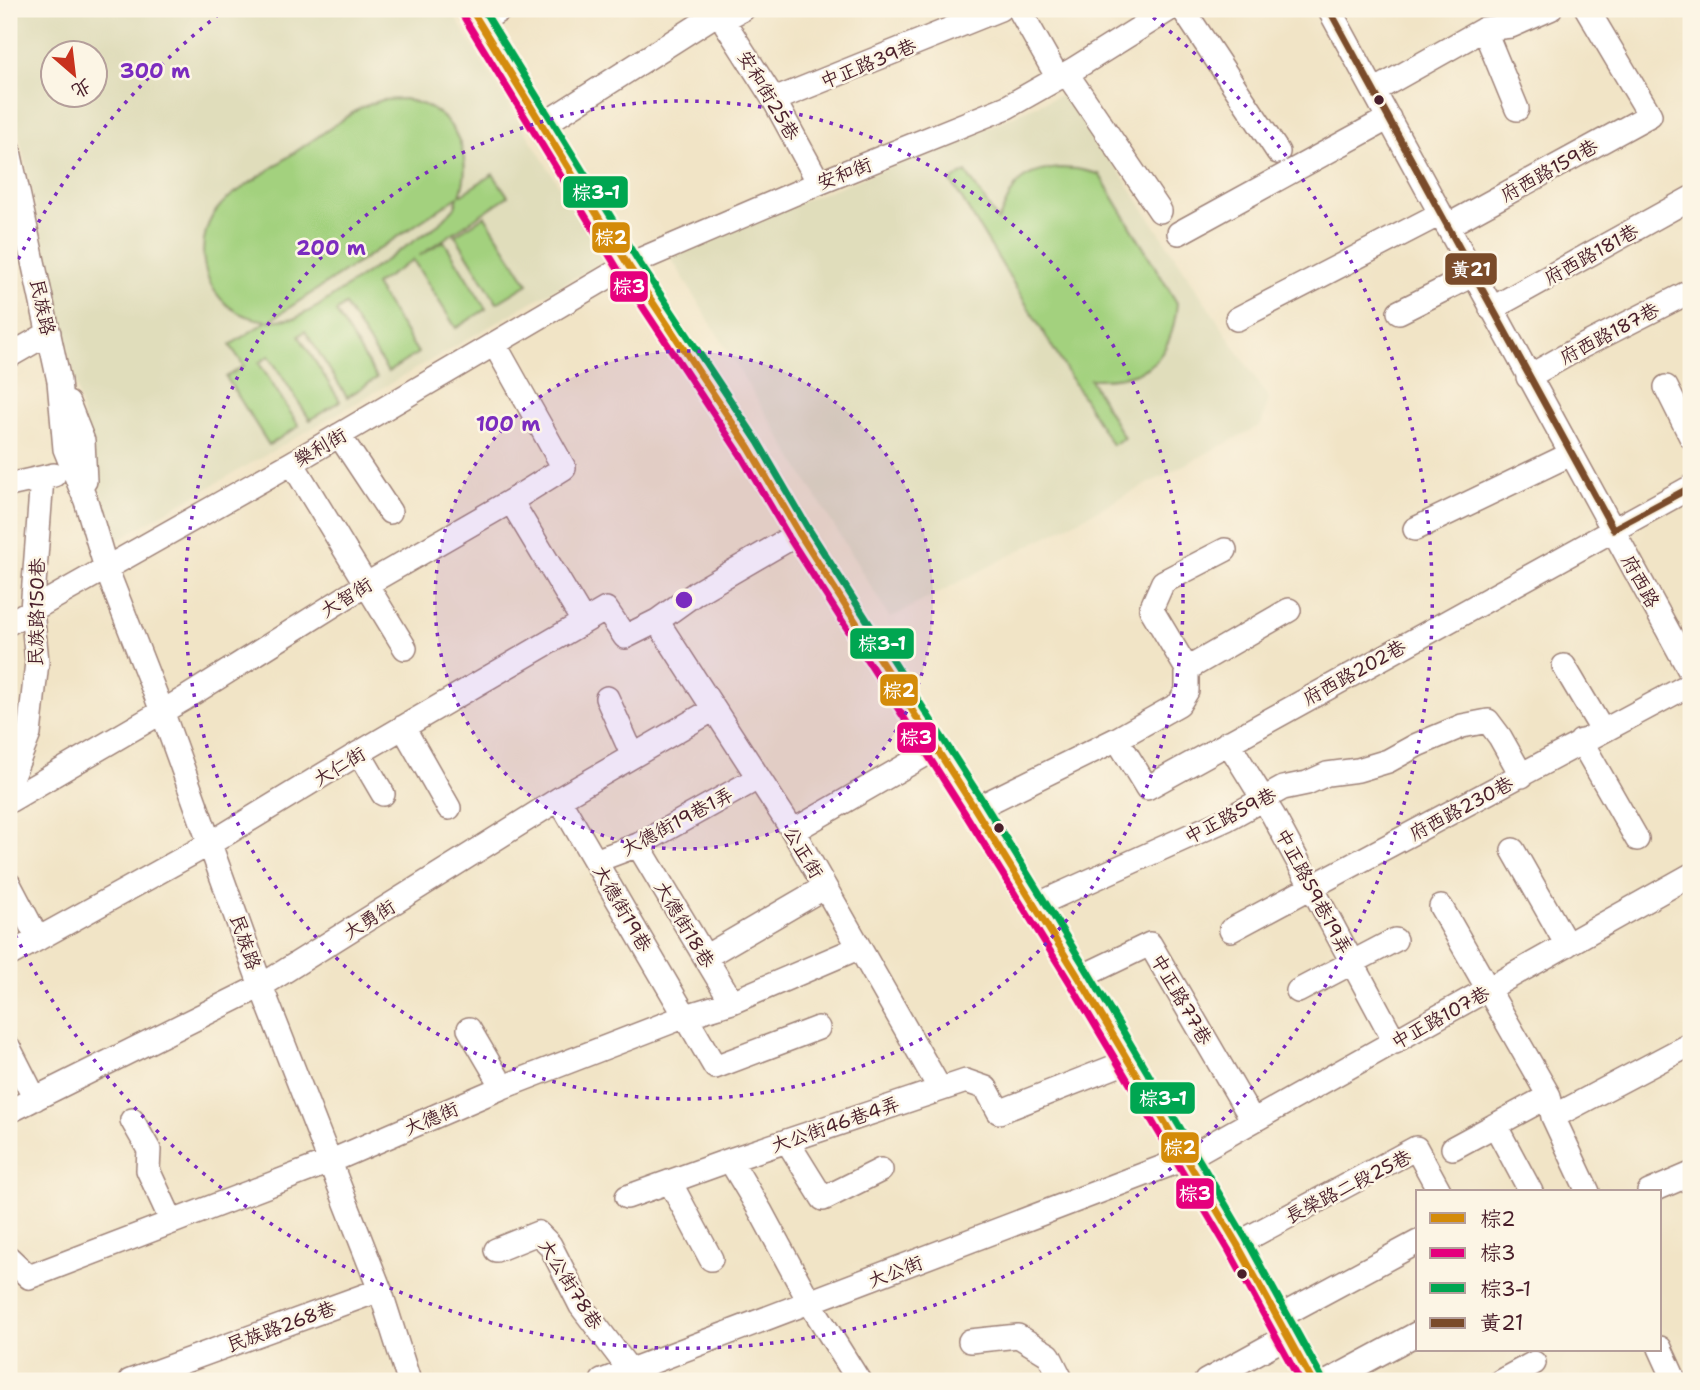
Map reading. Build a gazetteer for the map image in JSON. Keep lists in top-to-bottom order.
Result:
{
  "streets": {
    "street": [
      "中正路39巷",
      "安和街25巷",
      "府西路159巷",
      "安和街",
      "府西路181巷",
      "民族路",
      "府西路187巷",
      "樂利街",
      "府西路",
      "大智街",
      "民族路150巷",
      "府西路202巷",
      "大仁街",
      "府西路230巷",
      "中正路59巷",
      "大德街19巷1弄",
      "公正街",
      "中正路59巷19弄",
      "大德街19巷",
      "大勇街",
      "大德街18巷",
      "中正路77巷",
      "中正路107巷",
      "大德街",
      "大公街46巷4弄",
      "長榮路二段25巷",
      "大公街",
      "大公街78巷",
      "民族路268巷"
    ]
  },
  "crossings": [
    ["中正路39巷", "安和街25巷"],
    ["安和街25巷", "安和街"],
    ["府西路159巷", "府西路"],
    ["安和街", "樂利街"],
    ["府西路181巷", "府西路"],
    ["民族路", "樂利街"],
    ["民族路", "大智街"],
    ["民族路", "大仁街"],
    ["民族路", "大勇街"],
    ["民族路", "大德街"],
    ["民族路", "民族路268巷"],
    ["府西路187巷", "府西路"],
    ["樂利街", "大智街"],
    ["樂利街", "民族路150巷"],
    ["府西路", "府西路202巷"],
    ["府西路202巷", "中正路59巷19弄"],
    ["大仁街", "公正街"],
    ["府西路230巷", "中正路59巷"],
    ["府西路230巷", "中正路59巷19弄"],
    ["中正路59巷", "中正路59巷19弄"],
    ["大德街19巷1弄", "公正街"],
    ["大德街19巷1弄", "大德街19巷"],
    ["大德街19巷1弄", "大德街18巷"],
    ["公正街", "大勇街"],
    ["公正街", "大德街"],
    ["公正街", "大公街46巷4弄"],
    ["中正路59巷19弄", "中正路107巷"],
    ["大德街19巷", "大勇街"],
    ["大德街19巷", "大德街"],
    ["大德街18巷", "大德街"],
    ["中正路77巷", "中正路107巷"],
    ["中正路107巷", "大公街"],
    ["大公街", "大公街78巷"]
  ],
  "lines": [
    "transit line 棕2",
    "transit line 棕3-1",
    "transit line 黃21",
    "transit line 棕3"
  ],
  "legend": [
    "棕2",
    "棕3",
    "棕3-1",
    "黃21"
  ],
  "north": "bottom right",
  "rings": ["300 m", "200 m", "100 m"]
}
